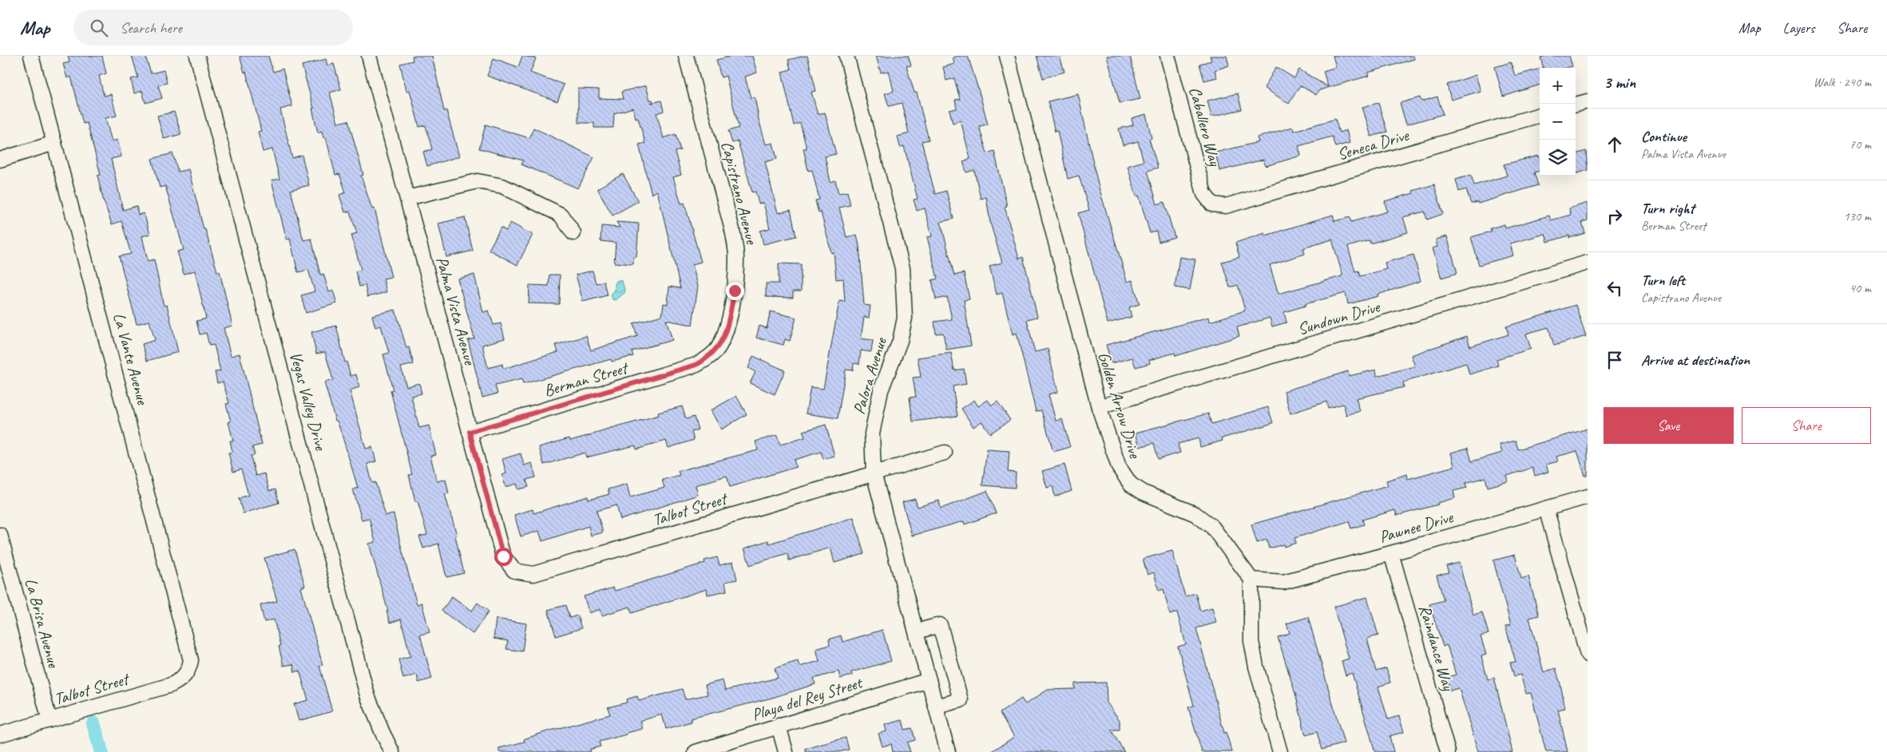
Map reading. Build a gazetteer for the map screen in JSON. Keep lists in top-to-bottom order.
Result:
{
  "streets": {
    "street": [
      "Caballero Way",
      "Seneca Drive",
      "Capistrano Avenue",
      "Palma Vista Avenue",
      "Sundown Drive",
      "La Vante Avenue",
      "Palora Avenue",
      "Berman Street",
      "Vegas Valley Drive",
      "Golden Arrow Drive",
      "Talbot Street",
      "Pawnee Drive",
      "La Brisa Avenue",
      "Raindance Way",
      "Playa del Rey Street"
    ]
  },
  "crossings": [
    ["Caballero Way", "Seneca Drive"],
    ["Capistrano Avenue", "Berman Street"],
    ["Palma Vista Avenue", "Berman Street"],
    ["Palma Vista Avenue", "Talbot Street"],
    ["Sundown Drive", "Golden Arrow Drive"],
    ["La Vante Avenue", "Talbot Street"],
    ["Palora Avenue", "Talbot Street"],
    ["Palora Avenue", "Playa del Rey Street"],
    ["Golden Arrow Drive", "Pawnee Drive"],
    ["Talbot Street", "La Brisa Avenue"],
    ["Pawnee Drive", "Raindance Way"]
  ],
  "page": {
    "header": "Map",
    "search": "Search here",
    "nav": ["Map", "Layers", "Share"],
    "heading": ["3 min", "Walk · 240 m"],
    "map_buttons": ["+", "−"],
    "list": [
      ["Continue", "Palma Vista Avenue", "70 m"],
      ["Turn right", "Berman Street", "130 m"],
      ["Turn left", "Capistrano Avenue", "40 m"],
      "Arrive at destination"
    ],
    "buttons": ["Save", "Share"]
  }
}
